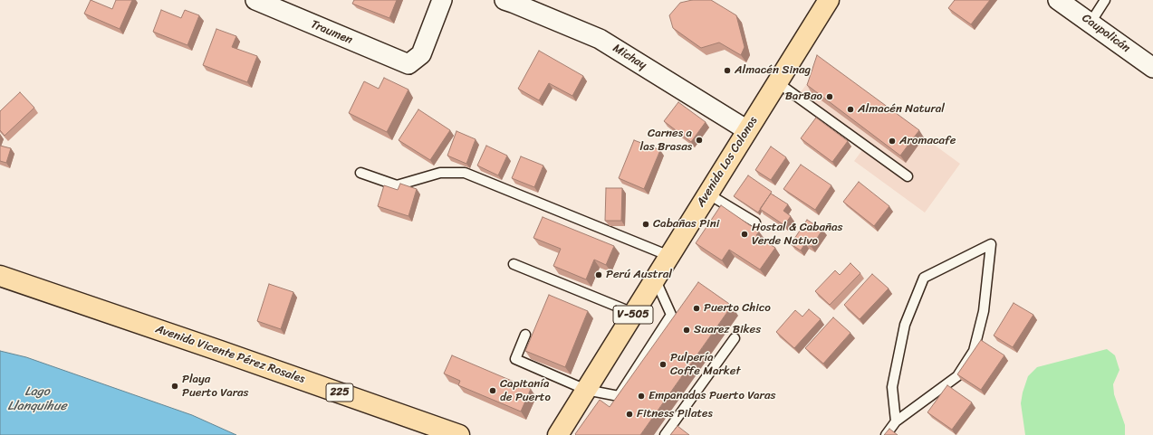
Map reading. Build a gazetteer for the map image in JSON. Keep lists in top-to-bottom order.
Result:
{
  "streets": {
    "main road": [
      "Avenida Los Colonos",
      "V-505",
      "Avenida Vicente Pérez Rosales",
      "225"
    ],
    "street": ["Traumen", "Caupolicán", "Michay"]
  },
  "crossings": [
    ["Michay", "Avenida Los Colonos"]
  ],
  "water": ["Lago Llanquihue"],
  "places": [
    "Almacén Sinag",
    "BarBao",
    "Almacén Natural",
    "Carnes a las Brasas",
    "Aromacafe",
    "Cabañas Pini",
    "Hostal & Cabañas Verde Nativo",
    "Perú Austral",
    "Puerto Chico",
    "Suarez Bikes",
    "Pulpería Coffe Market",
    "Playa Puerto Varas",
    "Capitanía de Puerto",
    "Empanadas Puerto Varas",
    "Fitness Pilates"
  ]
}
